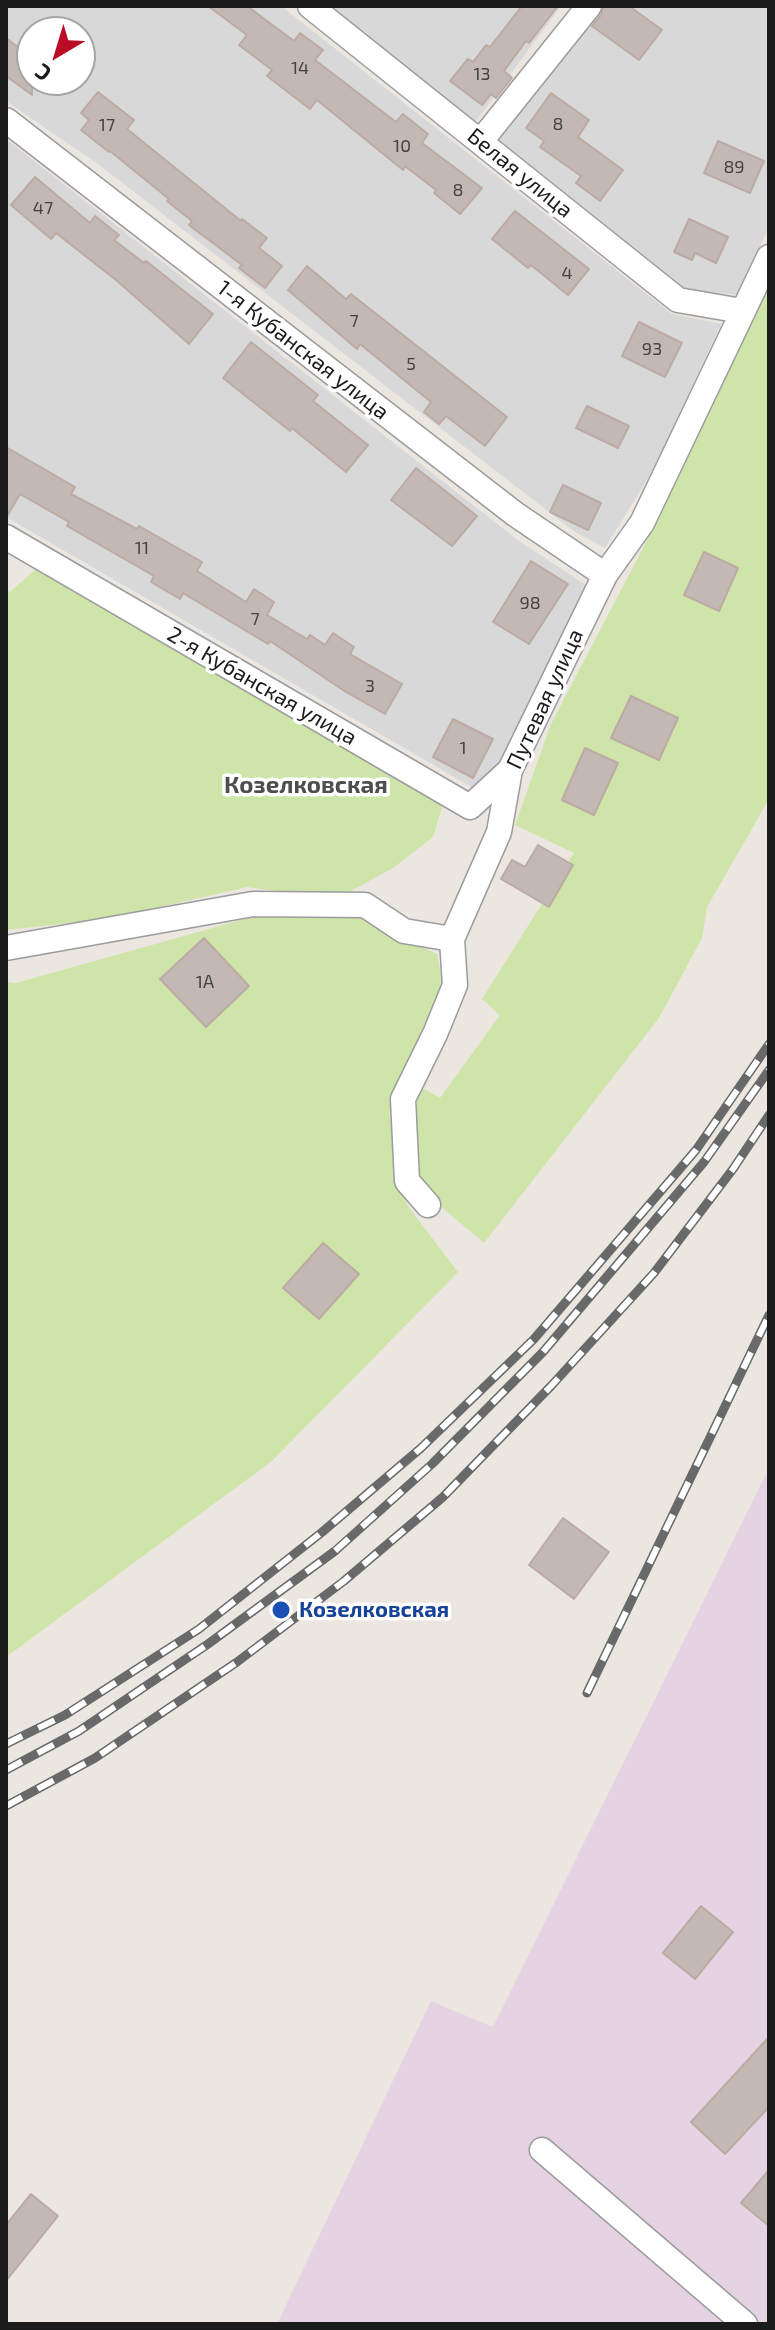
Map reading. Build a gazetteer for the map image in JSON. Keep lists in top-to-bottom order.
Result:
{
  "streets": {
    "street": [
      "Белая улица",
      "1-я Кубанская улица",
      "2-я Кубанская улица",
      "Путевая улица"
    ]
  },
  "crossings": [
    ["Белая улица", "Путевая улица"],
    ["1-я Кубанская улица", "Путевая улица"],
    ["2-я Кубанская улица", "Путевая улица"]
  ],
  "districts": ["Козелковская"],
  "places": ["Козелковская"],
  "house_numbers": [
    "14",
    "13",
    "8",
    "17",
    "10",
    "89",
    "8",
    "47",
    "4",
    "7",
    "93",
    "5",
    "11",
    "98",
    "7",
    "3",
    "1",
    "1А"
  ],
  "north": "bottom left"
}
